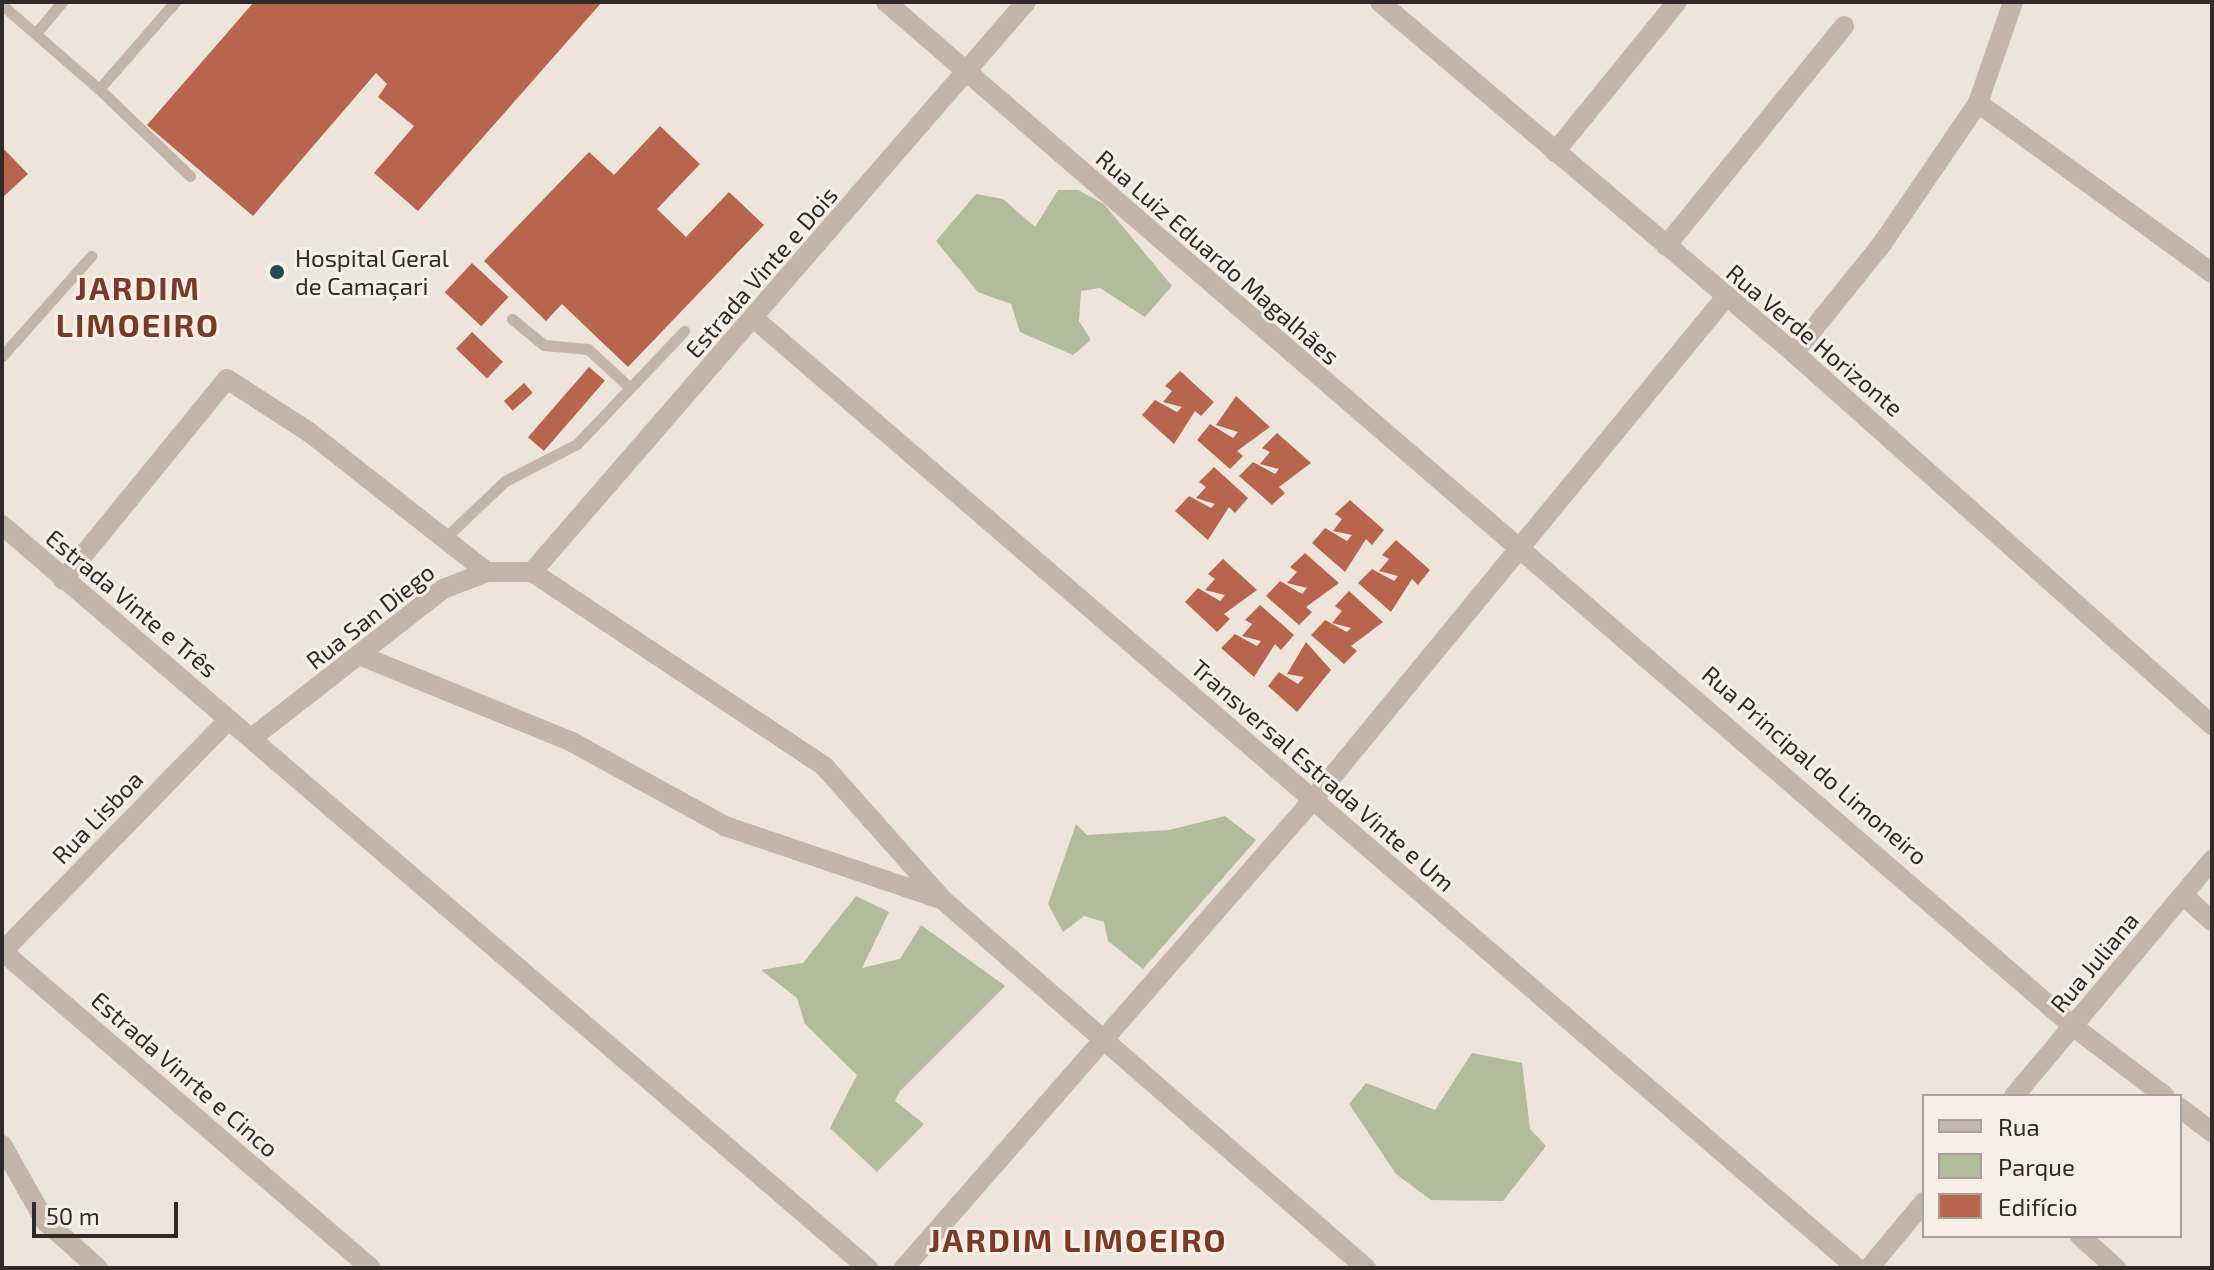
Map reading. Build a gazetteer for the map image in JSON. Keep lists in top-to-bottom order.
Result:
{
  "streets": {
    "street": [
      "Rua Luiz Eduardo Magalhães",
      "Estrada Vinte e Dois",
      "Rua Verde Horizonte",
      "Estrada Vinte e Três",
      "Rua San Diego",
      "Rua Principal do Limoneiro",
      "Transversal Estrada Vinte e Um",
      "Rua Lisboa",
      "Rua Juliana",
      "Estrada Vinrte e Cinco"
    ]
  },
  "crossings": [
    ["Rua Luiz Eduardo Magalhães", "Estrada Vinte e Dois"],
    ["Rua Luiz Eduardo Magalhães", "Rua Principal do Limoneiro"],
    ["Estrada Vinte e Dois", "Rua San Diego"],
    ["Estrada Vinte e Dois", "Transversal Estrada Vinte e Um"],
    ["Estrada Vinte e Três", "Rua San Diego"],
    ["Estrada Vinte e Três", "Rua Lisboa"],
    ["Rua Principal do Limoneiro", "Rua Juliana"],
    ["Rua Lisboa", "Estrada Vinrte e Cinco"]
  ],
  "districts": ["JARDIM LIMOEIRO", "JARDIM LIMOEIRO"],
  "places": ["Hospital Geral de Camaçari"],
  "legend": ["Rua", "Parque", "Edifício"],
  "scale_bar": "50 m"
}
